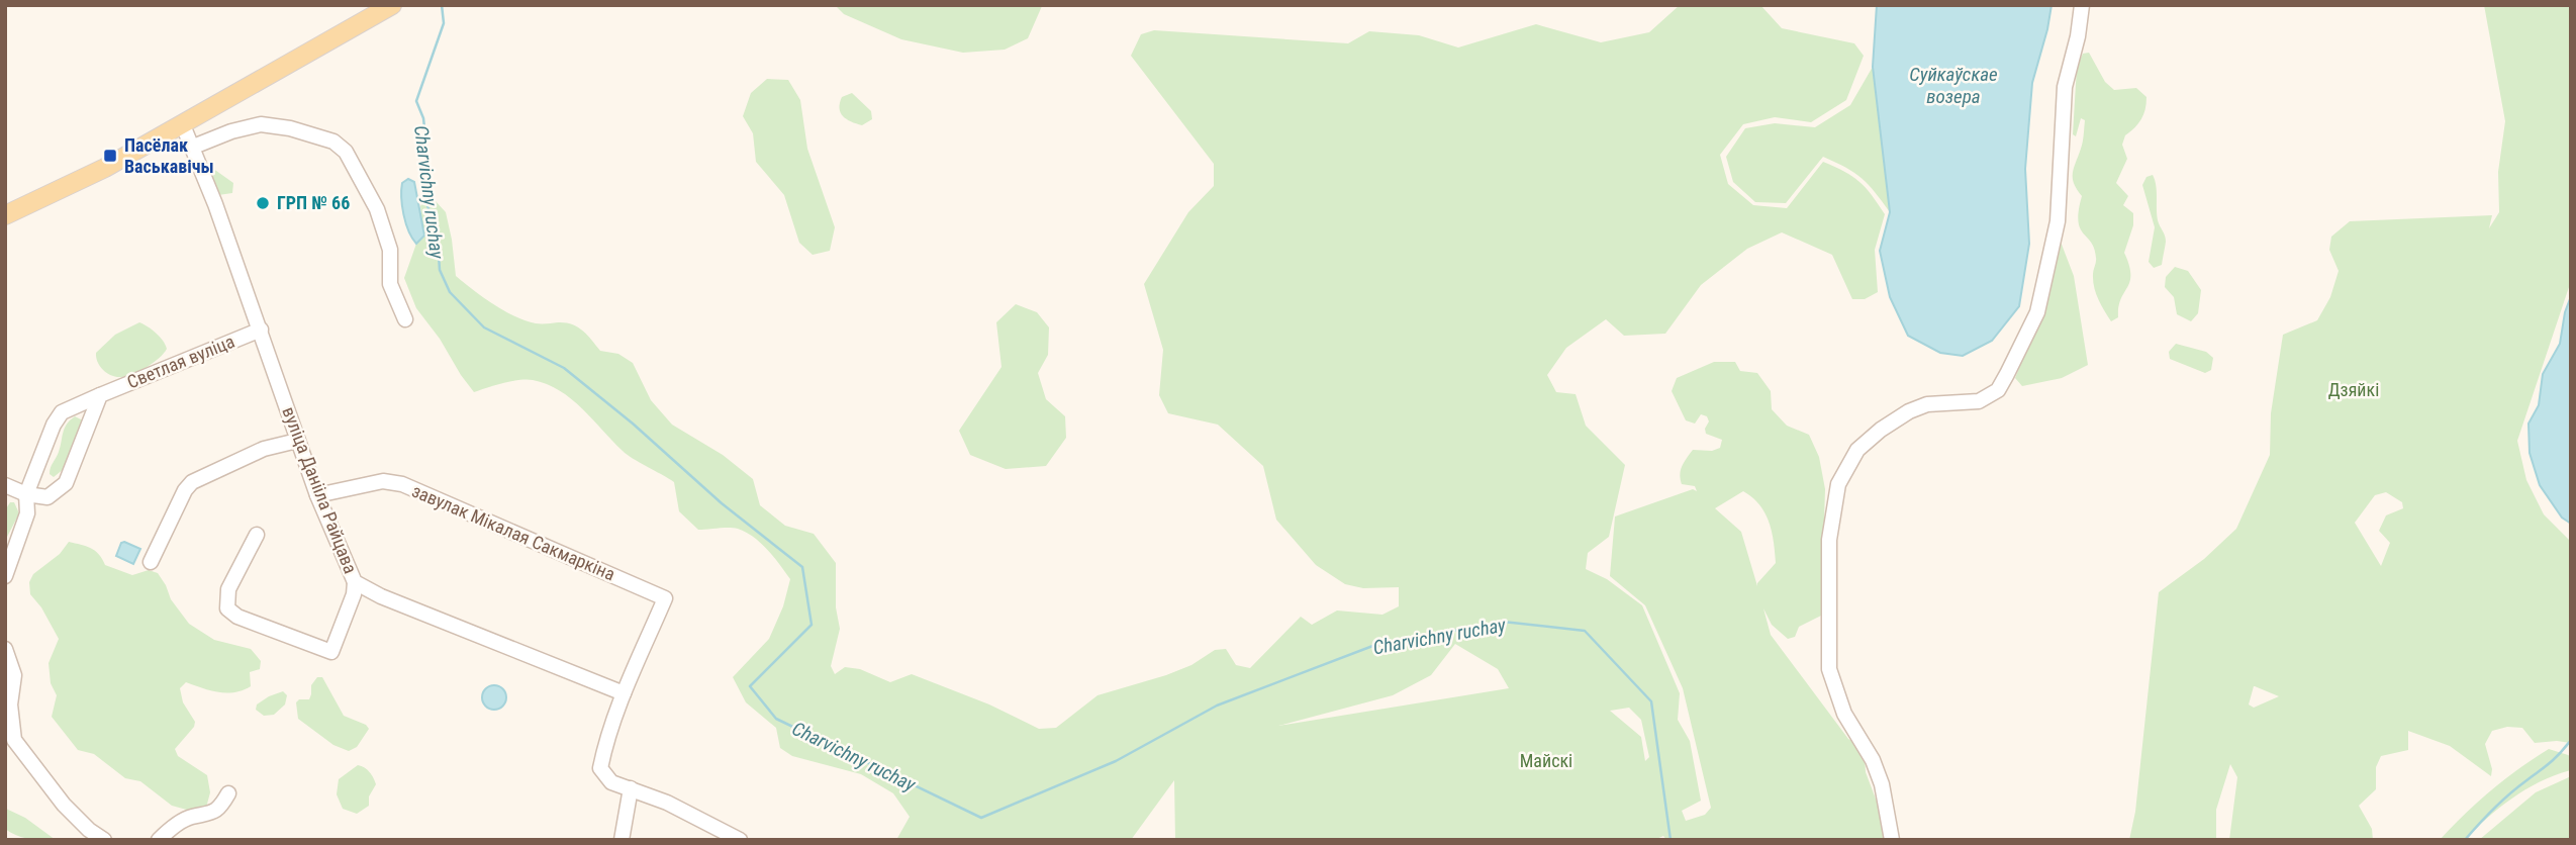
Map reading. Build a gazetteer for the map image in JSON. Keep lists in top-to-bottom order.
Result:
{
  "streets": {
    "street": ["Светлая вуліца", "вуліца Данііла Райцава", "завулак Мікалая Сакмаркіна"]
  },
  "crossings": [
    ["Светлая вуліца", "вуліца Данііла Райцава"],
    ["вуліца Данііла Райцава", "завулак Мікалая Сакмаркіна"]
  ],
  "water": ["Суйкаўскае возера", "Charvichny ruchay"],
  "parks": ["Дзяйкі", "Майскі"],
  "places": {
    "transit": ["Пасёлак Васькавічы"],
    "other": ["ГРП № 66"]
  }
}
